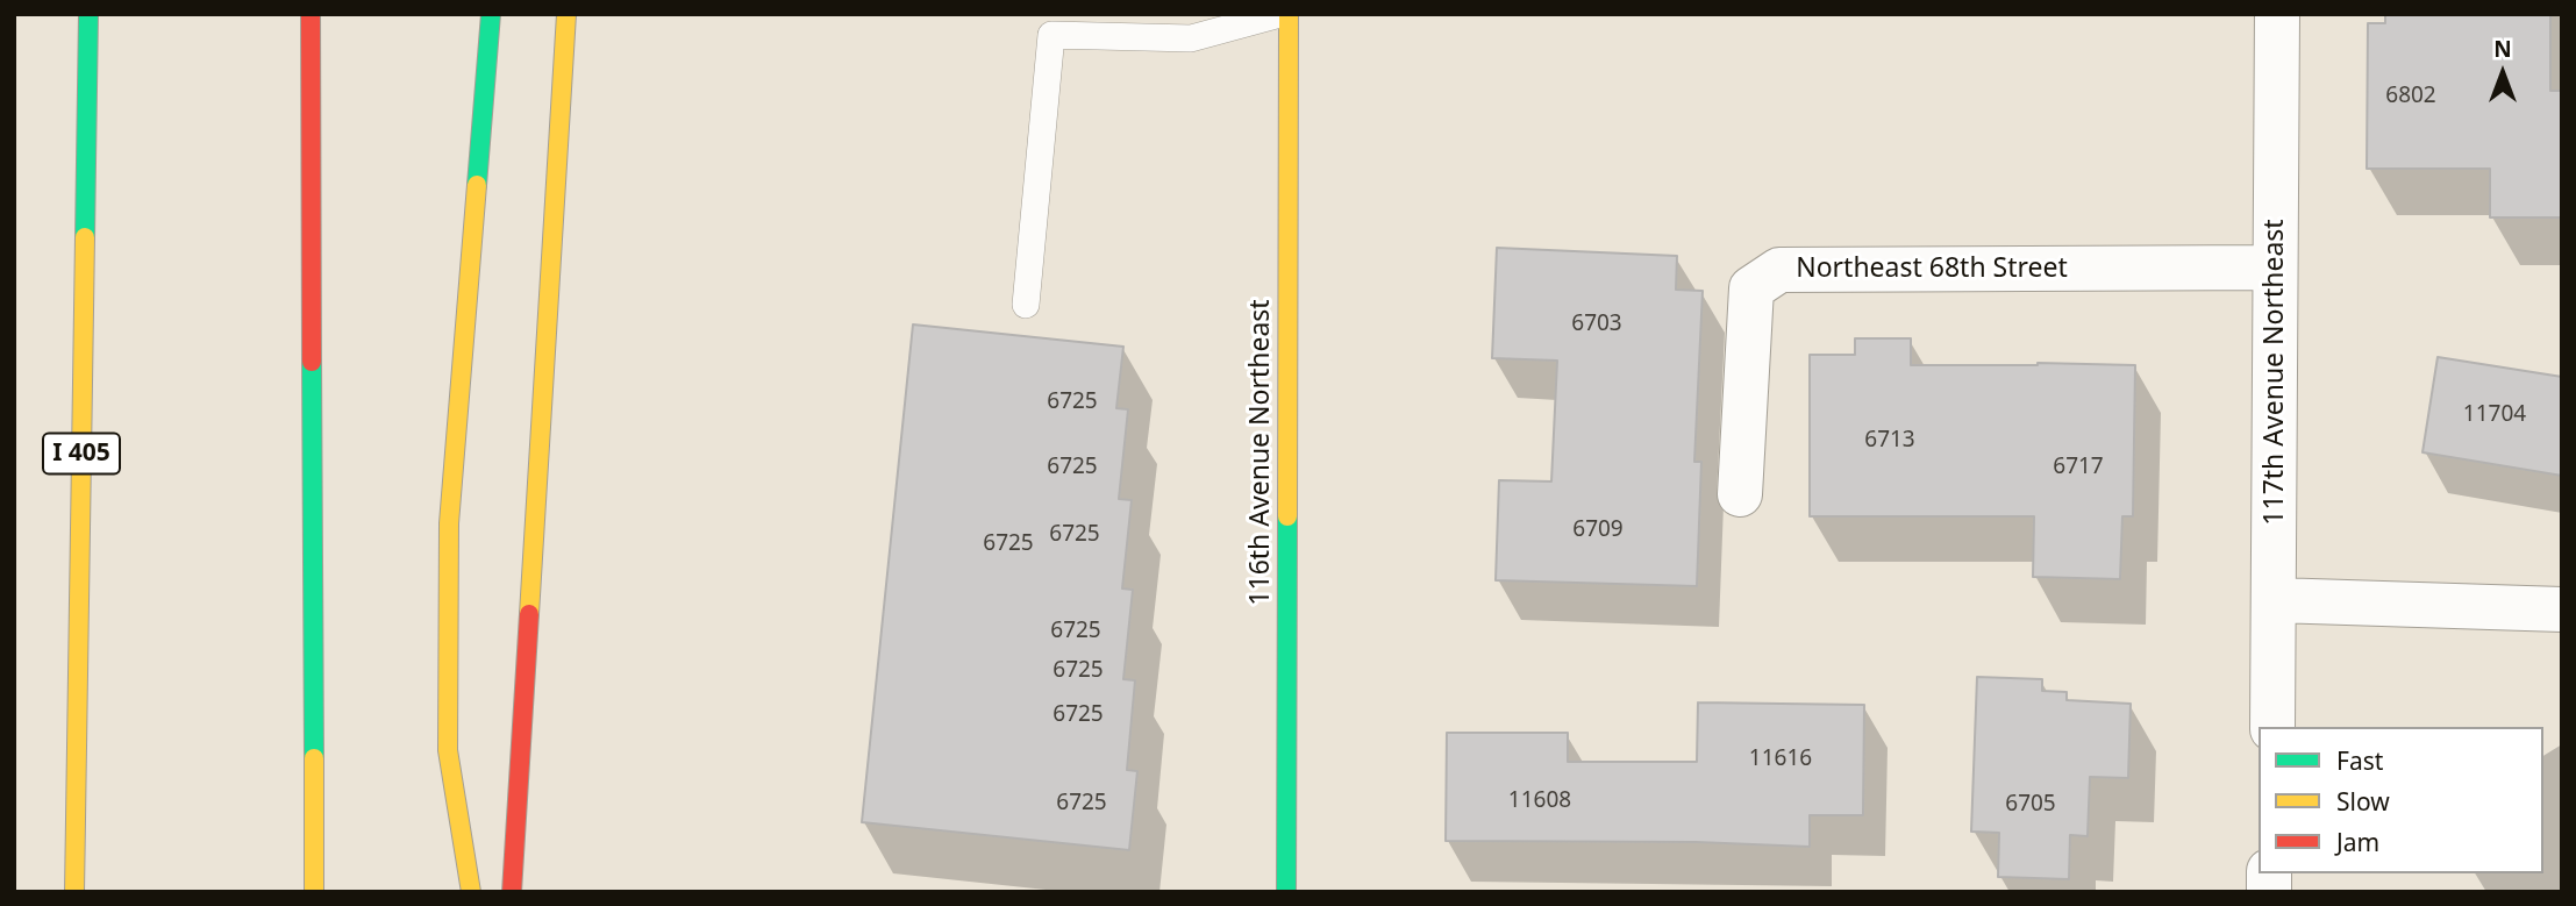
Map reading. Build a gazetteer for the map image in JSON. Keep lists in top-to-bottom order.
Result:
{
  "streets": {
    "main road": ["116th Avenue Northeast", "I 405"],
    "street": ["Northeast 68th Street", "117th Avenue Northeast"]
  },
  "crossings": [
    ["Northeast 68th Street", "117th Avenue Northeast"]
  ],
  "house_numbers": [
    "6802",
    "6703",
    "6725",
    "11704",
    "6713",
    "6725",
    "6717",
    "6709",
    "6725",
    "6725",
    "6725",
    "6725",
    "6725",
    "11616",
    "11608",
    "6725",
    "6705"
  ],
  "legend": ["Fast", "Slow", "Jam"],
  "north": "top"
}
